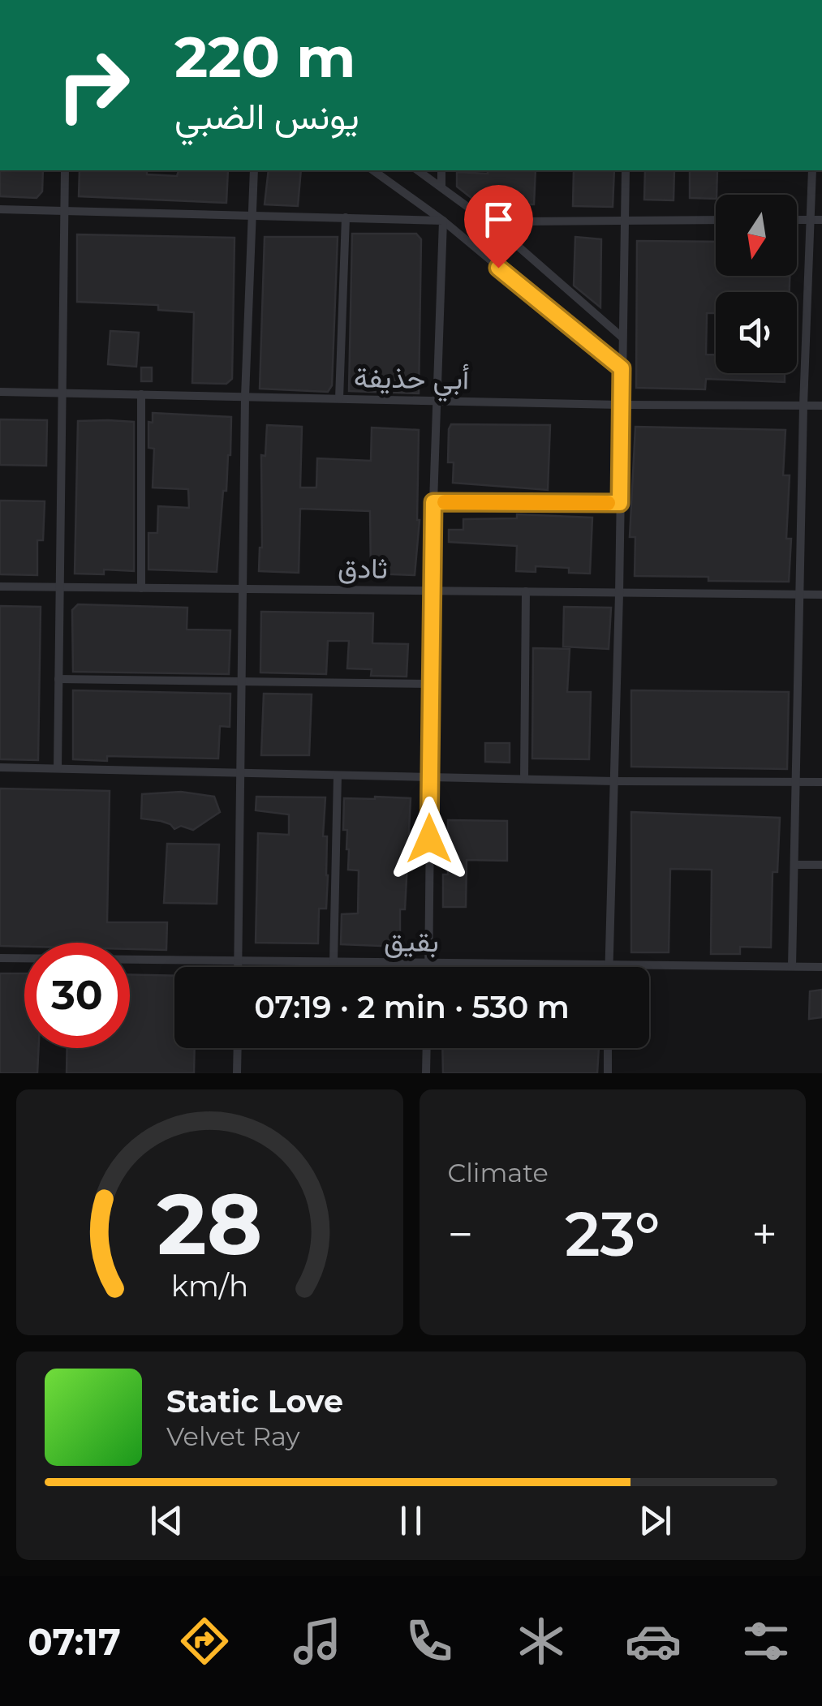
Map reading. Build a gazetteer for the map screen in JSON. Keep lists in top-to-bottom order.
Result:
{
  "streets": {
    "street": ["أبي حذيفة", "ثادق", "بقيق"]
  },
  "north": "bottom",
  "page": {
    "turn": ["220 m", "يونس الضبي"],
    "limit": "30",
    "trip": "07:19 · 2 min · 530 m",
    "tile": "Climate",
    "heat": ["−", "23°", "+"],
    "song": ["Static Love", "Velvet Ray"],
    "tabs": "07:17",
    "gauge": ["28", "km/h"]
  }
}
